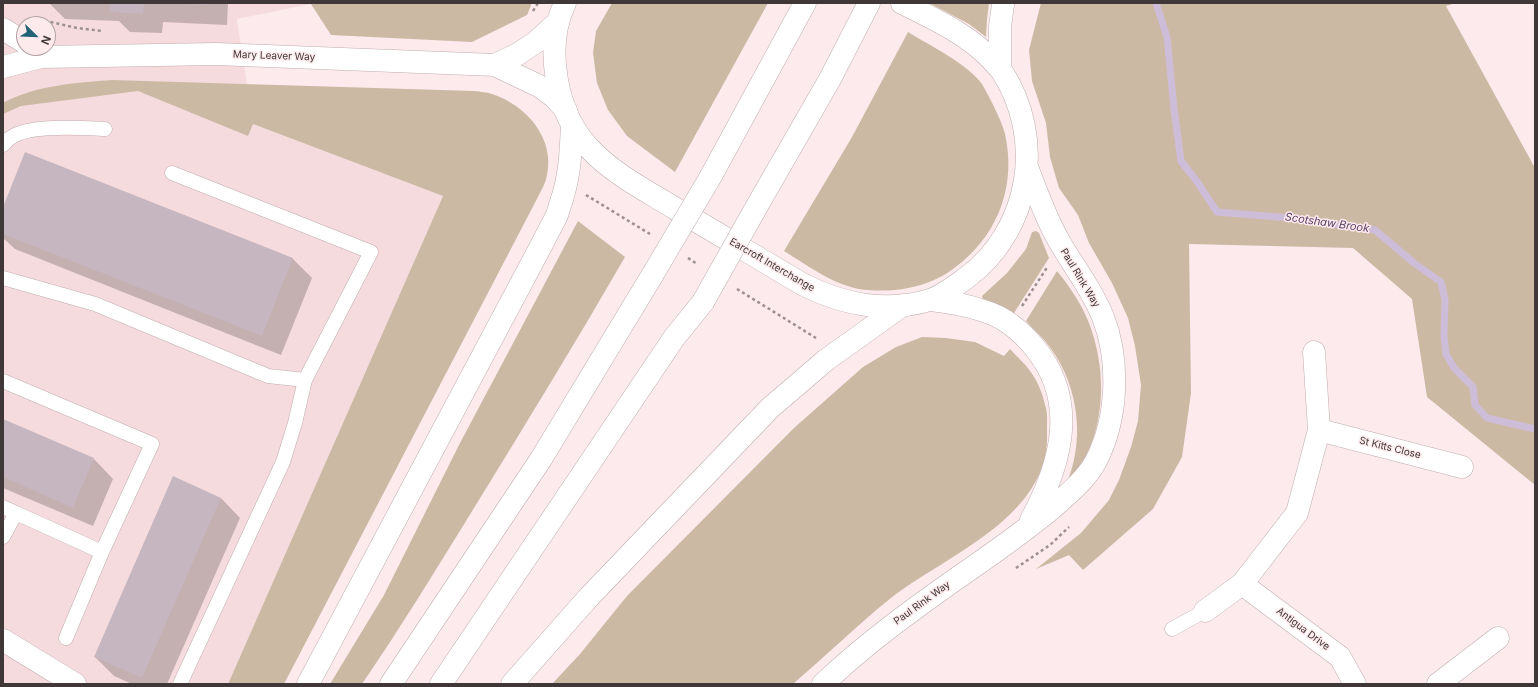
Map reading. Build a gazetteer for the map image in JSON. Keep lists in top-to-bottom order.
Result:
{
  "streets": {
    "main road": [
      "Mary Leaver Way",
      "Earcroft Interchange",
      "Paul Rink Way",
      "St Kitts Close",
      "Antigua Drive"
    ]
  },
  "crossings": [
    ["Mary Leaver Way", "Earcroft Interchange"],
    ["Earcroft Interchange", "Paul Rink Way"]
  ],
  "water": ["Scotshaw Brook"],
  "north": "bottom right"
}
